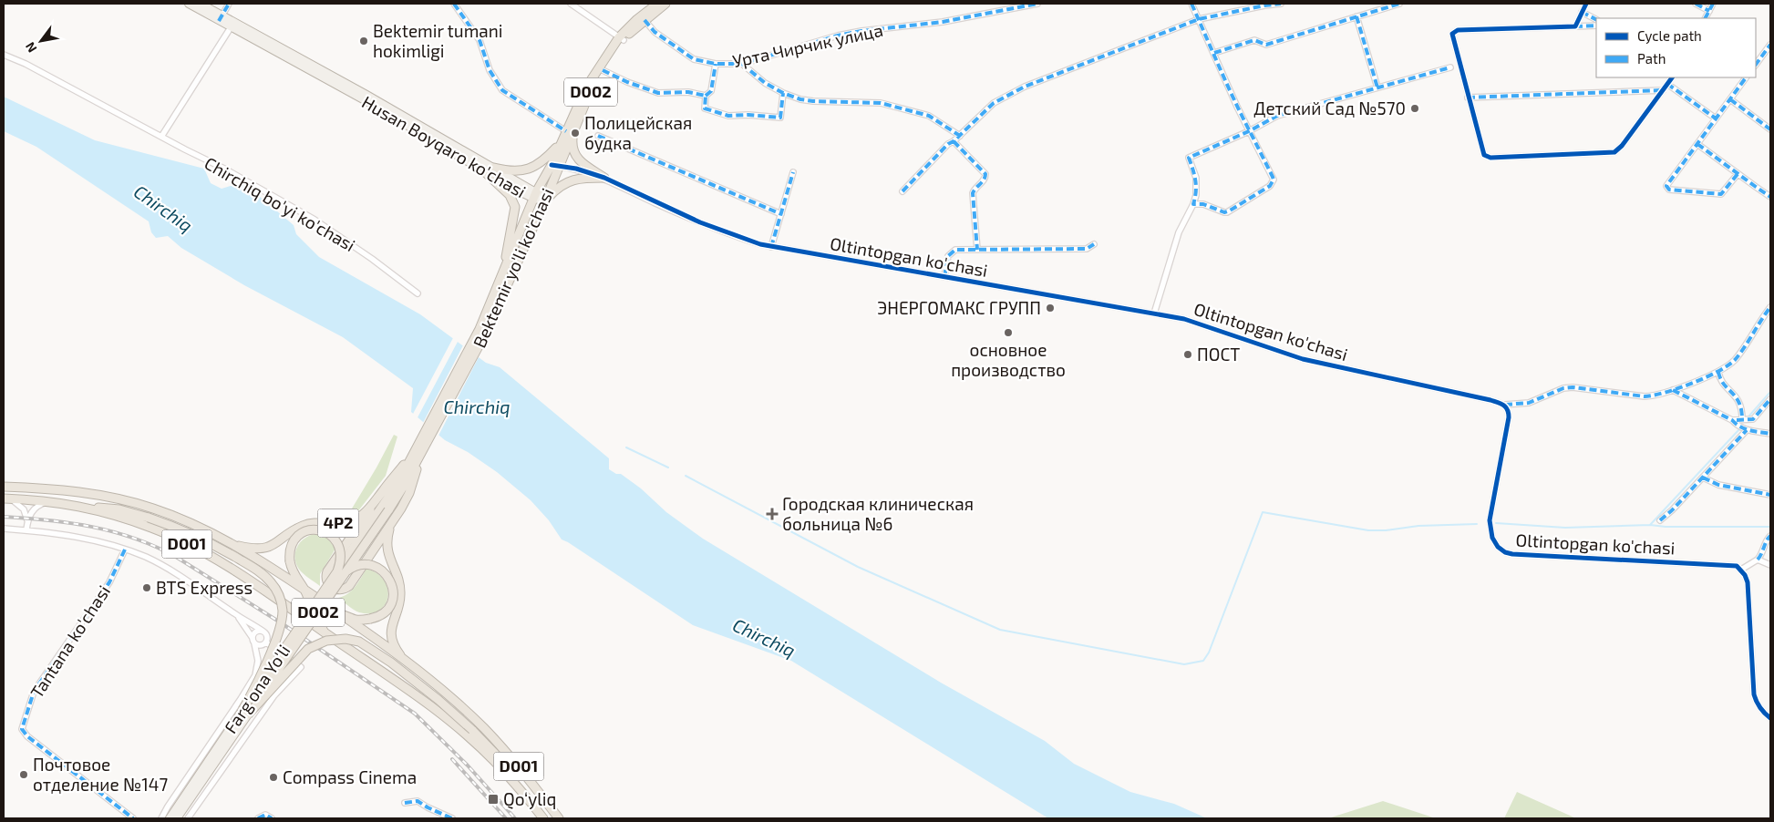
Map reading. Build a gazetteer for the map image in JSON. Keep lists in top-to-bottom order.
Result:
{
  "streets": {
    "highway": [
      "D002",
      "Bektemir yo'li ko'chasi",
      "4P2",
      "D001",
      "Farg'ona Yo'li"
    ],
    "main road": ["Husan Boyqaro ko'chasi"],
    "street": [
      "Урта Чирчик улица",
      "Chirchiq bo'yi ko'chasi",
      "Oltintopgan ko'chasi",
      "Tantana ko'chasi"
    ]
  },
  "crossings": [
    ["Урта Чирчик улица", "Bektemir yo'li ko'chasi"],
    ["Husan Boyqaro ko'chasi", "Bektemir yo'li ko'chasi"],
    ["Oltintopgan ko'chasi", "Bektemir yo'li ko'chasi"],
    ["Bektemir yo'li ko'chasi", "4P2"],
    ["Bektemir yo'li ko'chasi", "Farg'ona Yo'li"],
    ["4P2", "D001"],
    ["4P2", "Farg'ona Yo'li"]
  ],
  "water": ["Chirchiq"],
  "places": {
    "other": [
      "Bektemir tumani hokimligi",
      "Детский Сад №570",
      "Полицейская будка",
      "ЭНЕРГОМАКС ГРУПП",
      "основное производство",
      "ПОСТ",
      "BTS Express",
      "Почтовое отделение №147",
      "Compass Cinema"
    ],
    "health": ["Городская клиническая больница №6"],
    "transit": ["Qo‘yliq"]
  },
  "legend": ["Cycle path", "Path"],
  "north": "bottom left"
}
